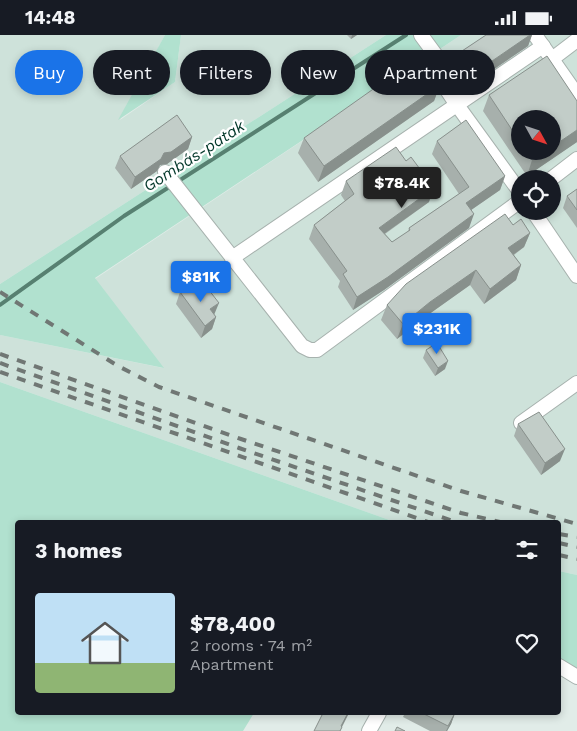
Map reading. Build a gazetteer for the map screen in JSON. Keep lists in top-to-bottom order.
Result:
{
  "water": ["Gombás-patak"],
  "north": "bottom right",
  "page": {
    "status": "14:48",
    "chip": [
      "Buy",
      "Rent",
      "Filters",
      "New",
      "Apartment"
    ],
    "price": ["$78.4K", "$81K", "$231K"],
    "heading": "3 homes",
    "list": [
      {
        "name": "$78,400",
        "note": "2 rooms · 74 m² · Apartment"
      }
    ]
  }
}
